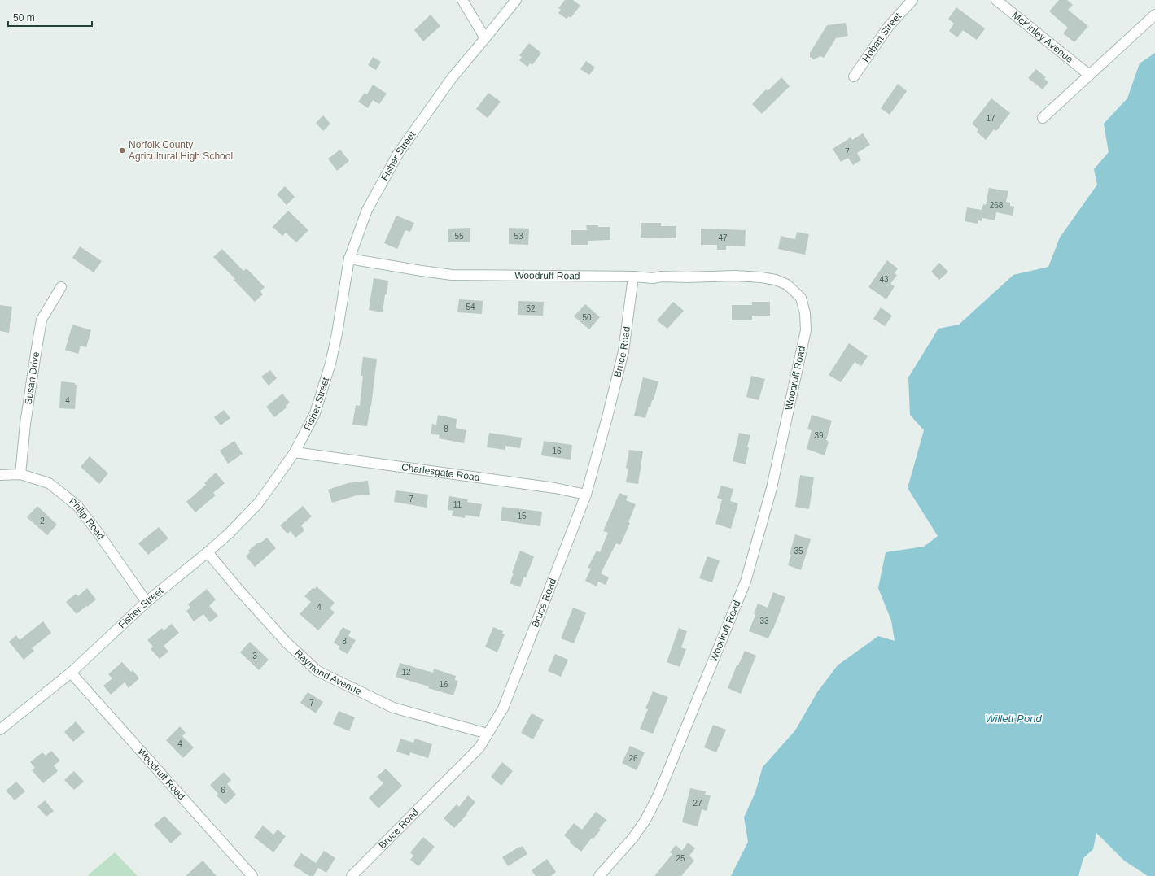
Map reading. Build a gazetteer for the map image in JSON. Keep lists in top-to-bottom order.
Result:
{
  "streets": {
    "street": [
      "Hobart Street",
      "McKinley Avenue",
      "Fisher Street",
      "Woodruff Road",
      "Bruce Road",
      "Susan Drive",
      "Charlesgate Road",
      "Philip Road",
      "Raymond Avenue"
    ]
  },
  "crossings": [
    ["Fisher Street", "Woodruff Road"],
    ["Fisher Street", "Charlesgate Road"],
    ["Fisher Street", "Philip Road"],
    ["Fisher Street", "Raymond Avenue"],
    ["Woodruff Road", "Bruce Road"],
    ["Bruce Road", "Charlesgate Road"],
    ["Bruce Road", "Raymond Avenue"],
    ["Susan Drive", "Philip Road"]
  ],
  "water": ["Willett Pond"],
  "places": ["Norfolk County Agricultural High School"],
  "house_numbers": [
    "17",
    "7",
    "268",
    "55",
    "53",
    "47",
    "43",
    "54",
    "52",
    "50",
    "4",
    "8",
    "39",
    "16",
    "7",
    "11",
    "15",
    "2",
    "35",
    "4",
    "33",
    "8",
    "3",
    "12",
    "16",
    "7",
    "4",
    "26",
    "6",
    "27",
    "25"
  ],
  "scale_bar": "50 m"
}
